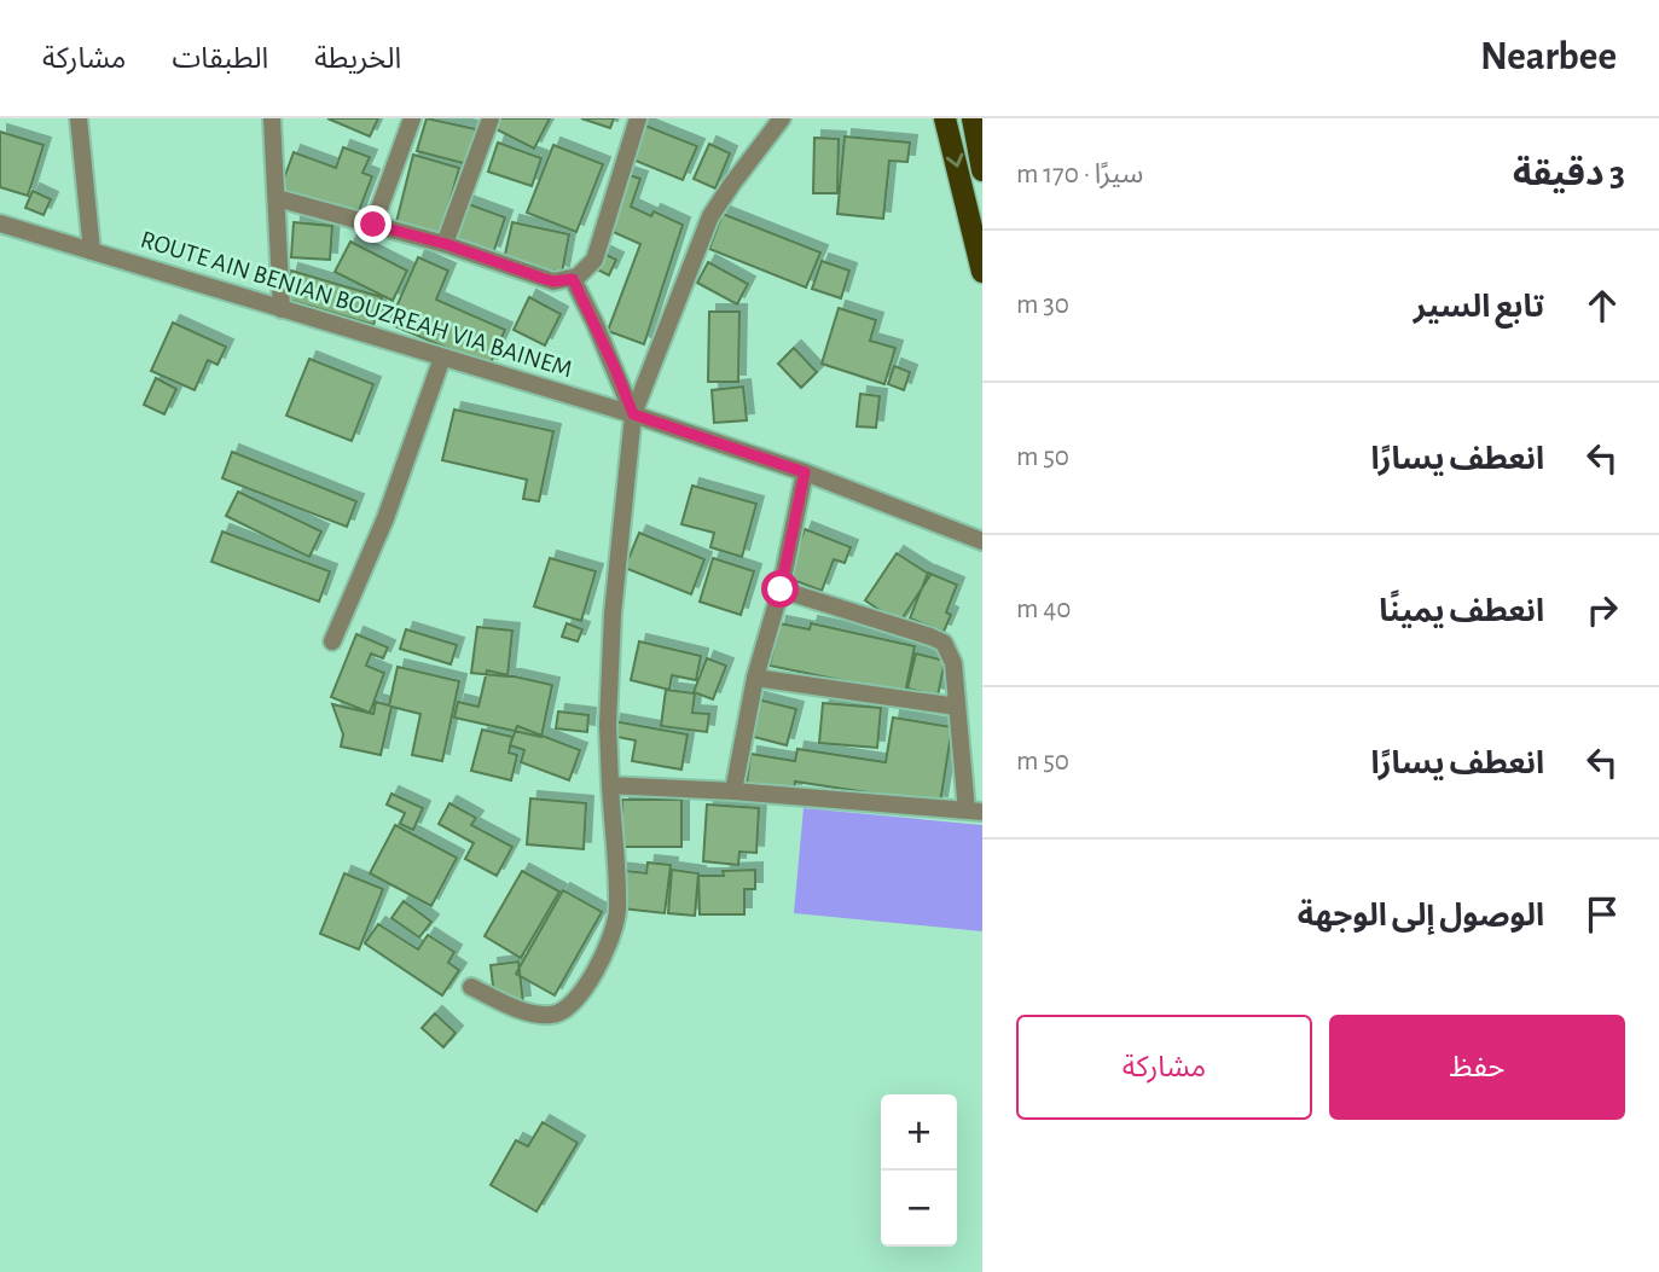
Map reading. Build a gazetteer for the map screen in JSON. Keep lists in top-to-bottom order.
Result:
{
  "streets": {
    "street": ["ROUTE AIN BENIAN BOUZREAH VIA BAINEM"]
  },
  "page": {
    "header": "Nearbee",
    "nav": ["الخريطة", "الطبقات", "مشاركة"],
    "heading": ["3 دقيقة", "سيرًا · 170 m"],
    "list": [
      ["تابع السير", "30 m"],
      ["انعطف يسارًا", "50 m"],
      ["انعطف يمينًا", "40 m"],
      ["انعطف يسارًا", "50 m"],
      "الوصول إلى الوجهة"
    ],
    "buttons": ["حفظ", "مشاركة"],
    "map_buttons": ["+", "−"]
  }
}
